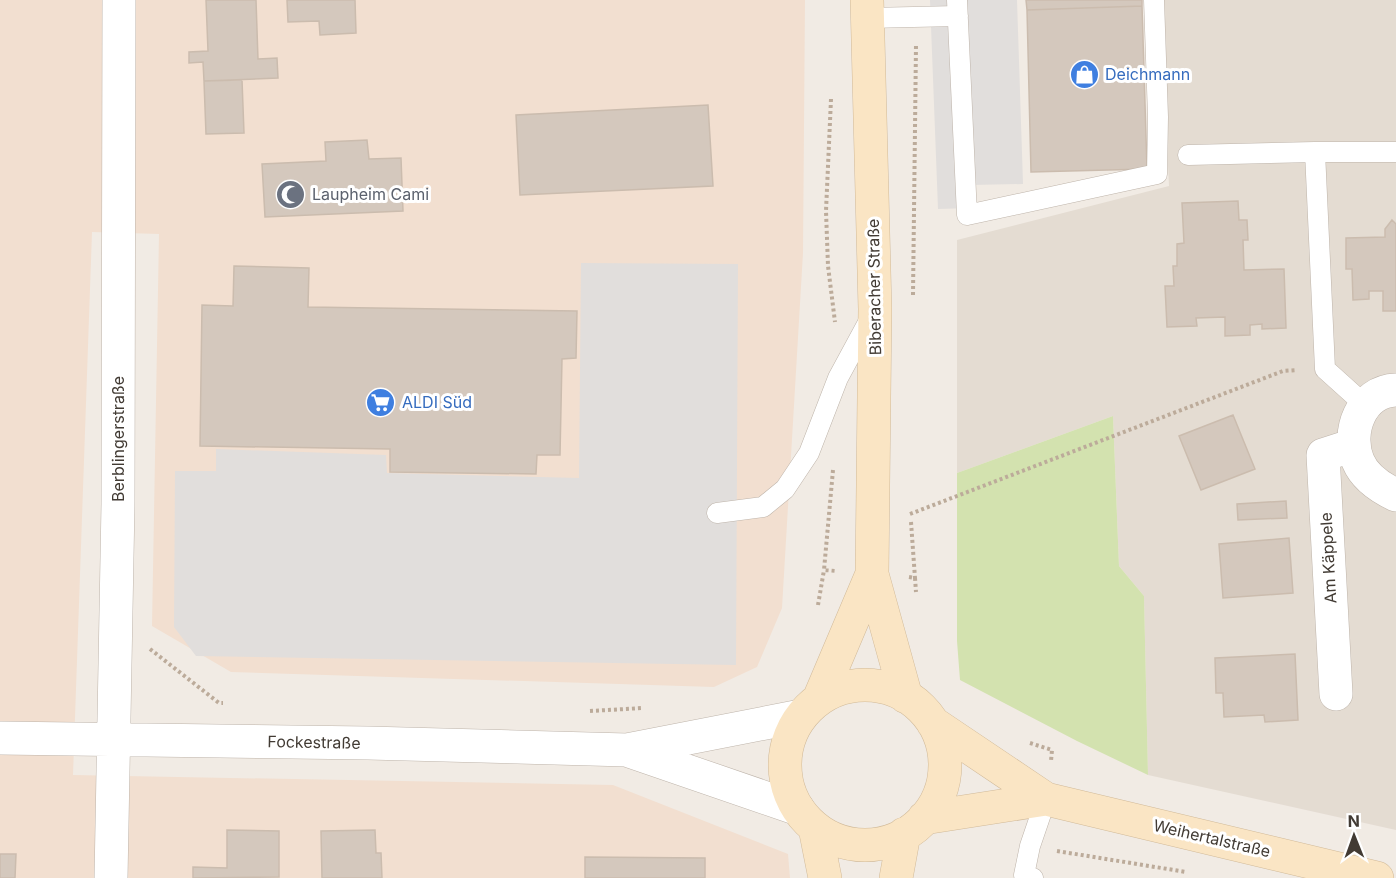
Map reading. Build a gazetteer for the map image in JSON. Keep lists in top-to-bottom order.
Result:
{
  "streets": {
    "main road": ["Biberacher Straße", "Weihertalstraße"],
    "street": ["Berblingerstraße", "Am Käppele", "Fockestraße"]
  },
  "crossings": [
    ["Biberacher Straße", "Fockestraße"],
    ["Biberacher Straße", "Weihertalstraße"],
    ["Berblingerstraße", "Fockestraße"],
    ["Fockestraße", "Weihertalstraße"]
  ],
  "places": {
    "shop": ["Deichmann"],
    "mosque": ["Laupheim Cami"],
    "supermarket": ["ALDI Süd"]
  },
  "north": "top"
}
